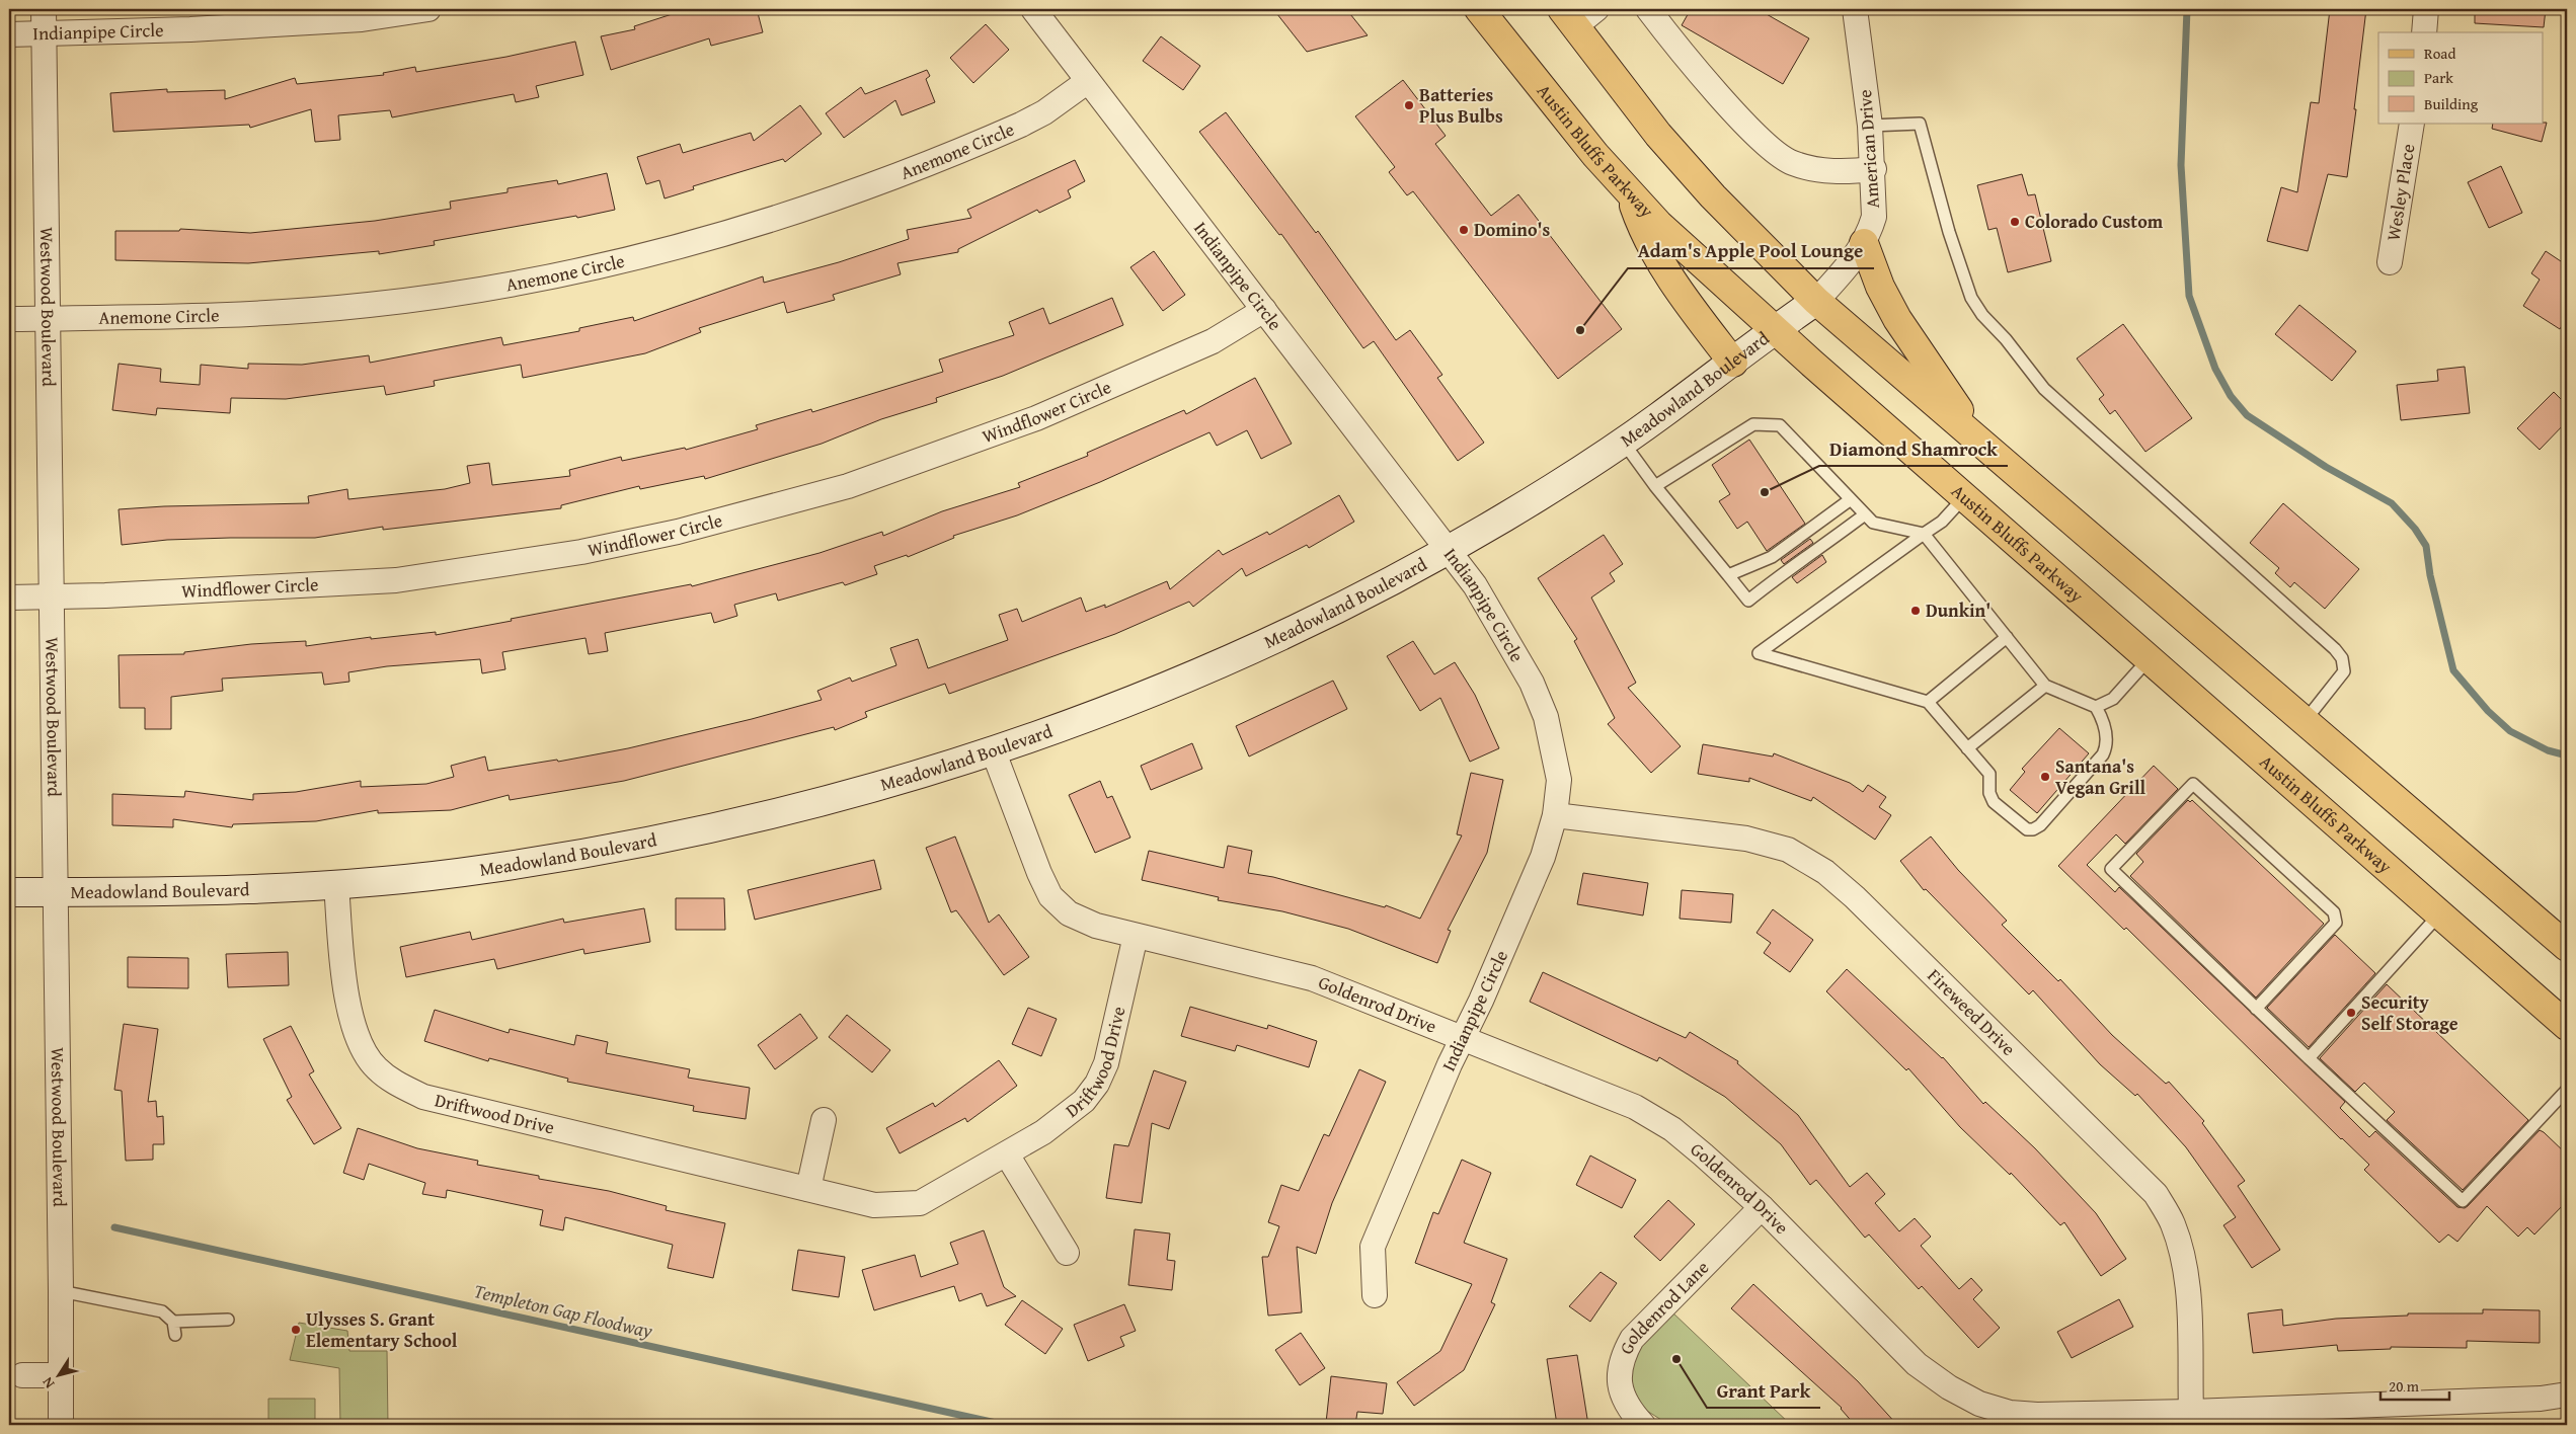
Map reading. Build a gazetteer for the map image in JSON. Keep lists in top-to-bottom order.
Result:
{
  "streets": {
    "main road": ["Austin Bluffs Parkway"],
    "street": [
      "Indianpipe Circle",
      "American Drive",
      "Anemone Circle",
      "Wesley Place",
      "Westwood Boulevard",
      "Meadowland Boulevard",
      "Windflower Circle",
      "Goldenrod Drive",
      "Fireweed Drive",
      "Driftwood Drive",
      "Goldenrod Lane"
    ]
  },
  "crossings": [
    ["Indianpipe Circle", "Anemone Circle"],
    ["Indianpipe Circle", "Westwood Boulevard"],
    ["Indianpipe Circle", "Meadowland Boulevard"],
    ["Indianpipe Circle", "Windflower Circle"],
    ["Indianpipe Circle", "Goldenrod Drive"],
    ["Indianpipe Circle", "Fireweed Drive"],
    ["American Drive", "Meadowland Boulevard"],
    ["Anemone Circle", "Westwood Boulevard"],
    ["Austin Bluffs Parkway", "Meadowland Boulevard"],
    ["Westwood Boulevard", "Meadowland Boulevard"],
    ["Westwood Boulevard", "Windflower Circle"],
    ["Meadowland Boulevard", "Goldenrod Drive"],
    ["Meadowland Boulevard", "Driftwood Drive"],
    ["Goldenrod Drive", "Fireweed Drive"],
    ["Goldenrod Drive", "Driftwood Drive"],
    ["Goldenrod Drive", "Goldenrod Lane"]
  ],
  "water": ["Templeton Gap Floodway"],
  "places": [
    "Batteries Plus Bulbs",
    "Colorado Custom",
    "Domino's",
    "Adam's Apple Pool Lounge",
    "Diamond Shamrock",
    "Dunkin'",
    "Santana's Vegan Grill",
    "Security Self Storage",
    "Ulysses S. Grant Elementary School",
    "Grant Park"
  ],
  "legend": ["Road", "Park", "Building"],
  "scale_bar": "20 m",
  "north": "bottom left"
}
